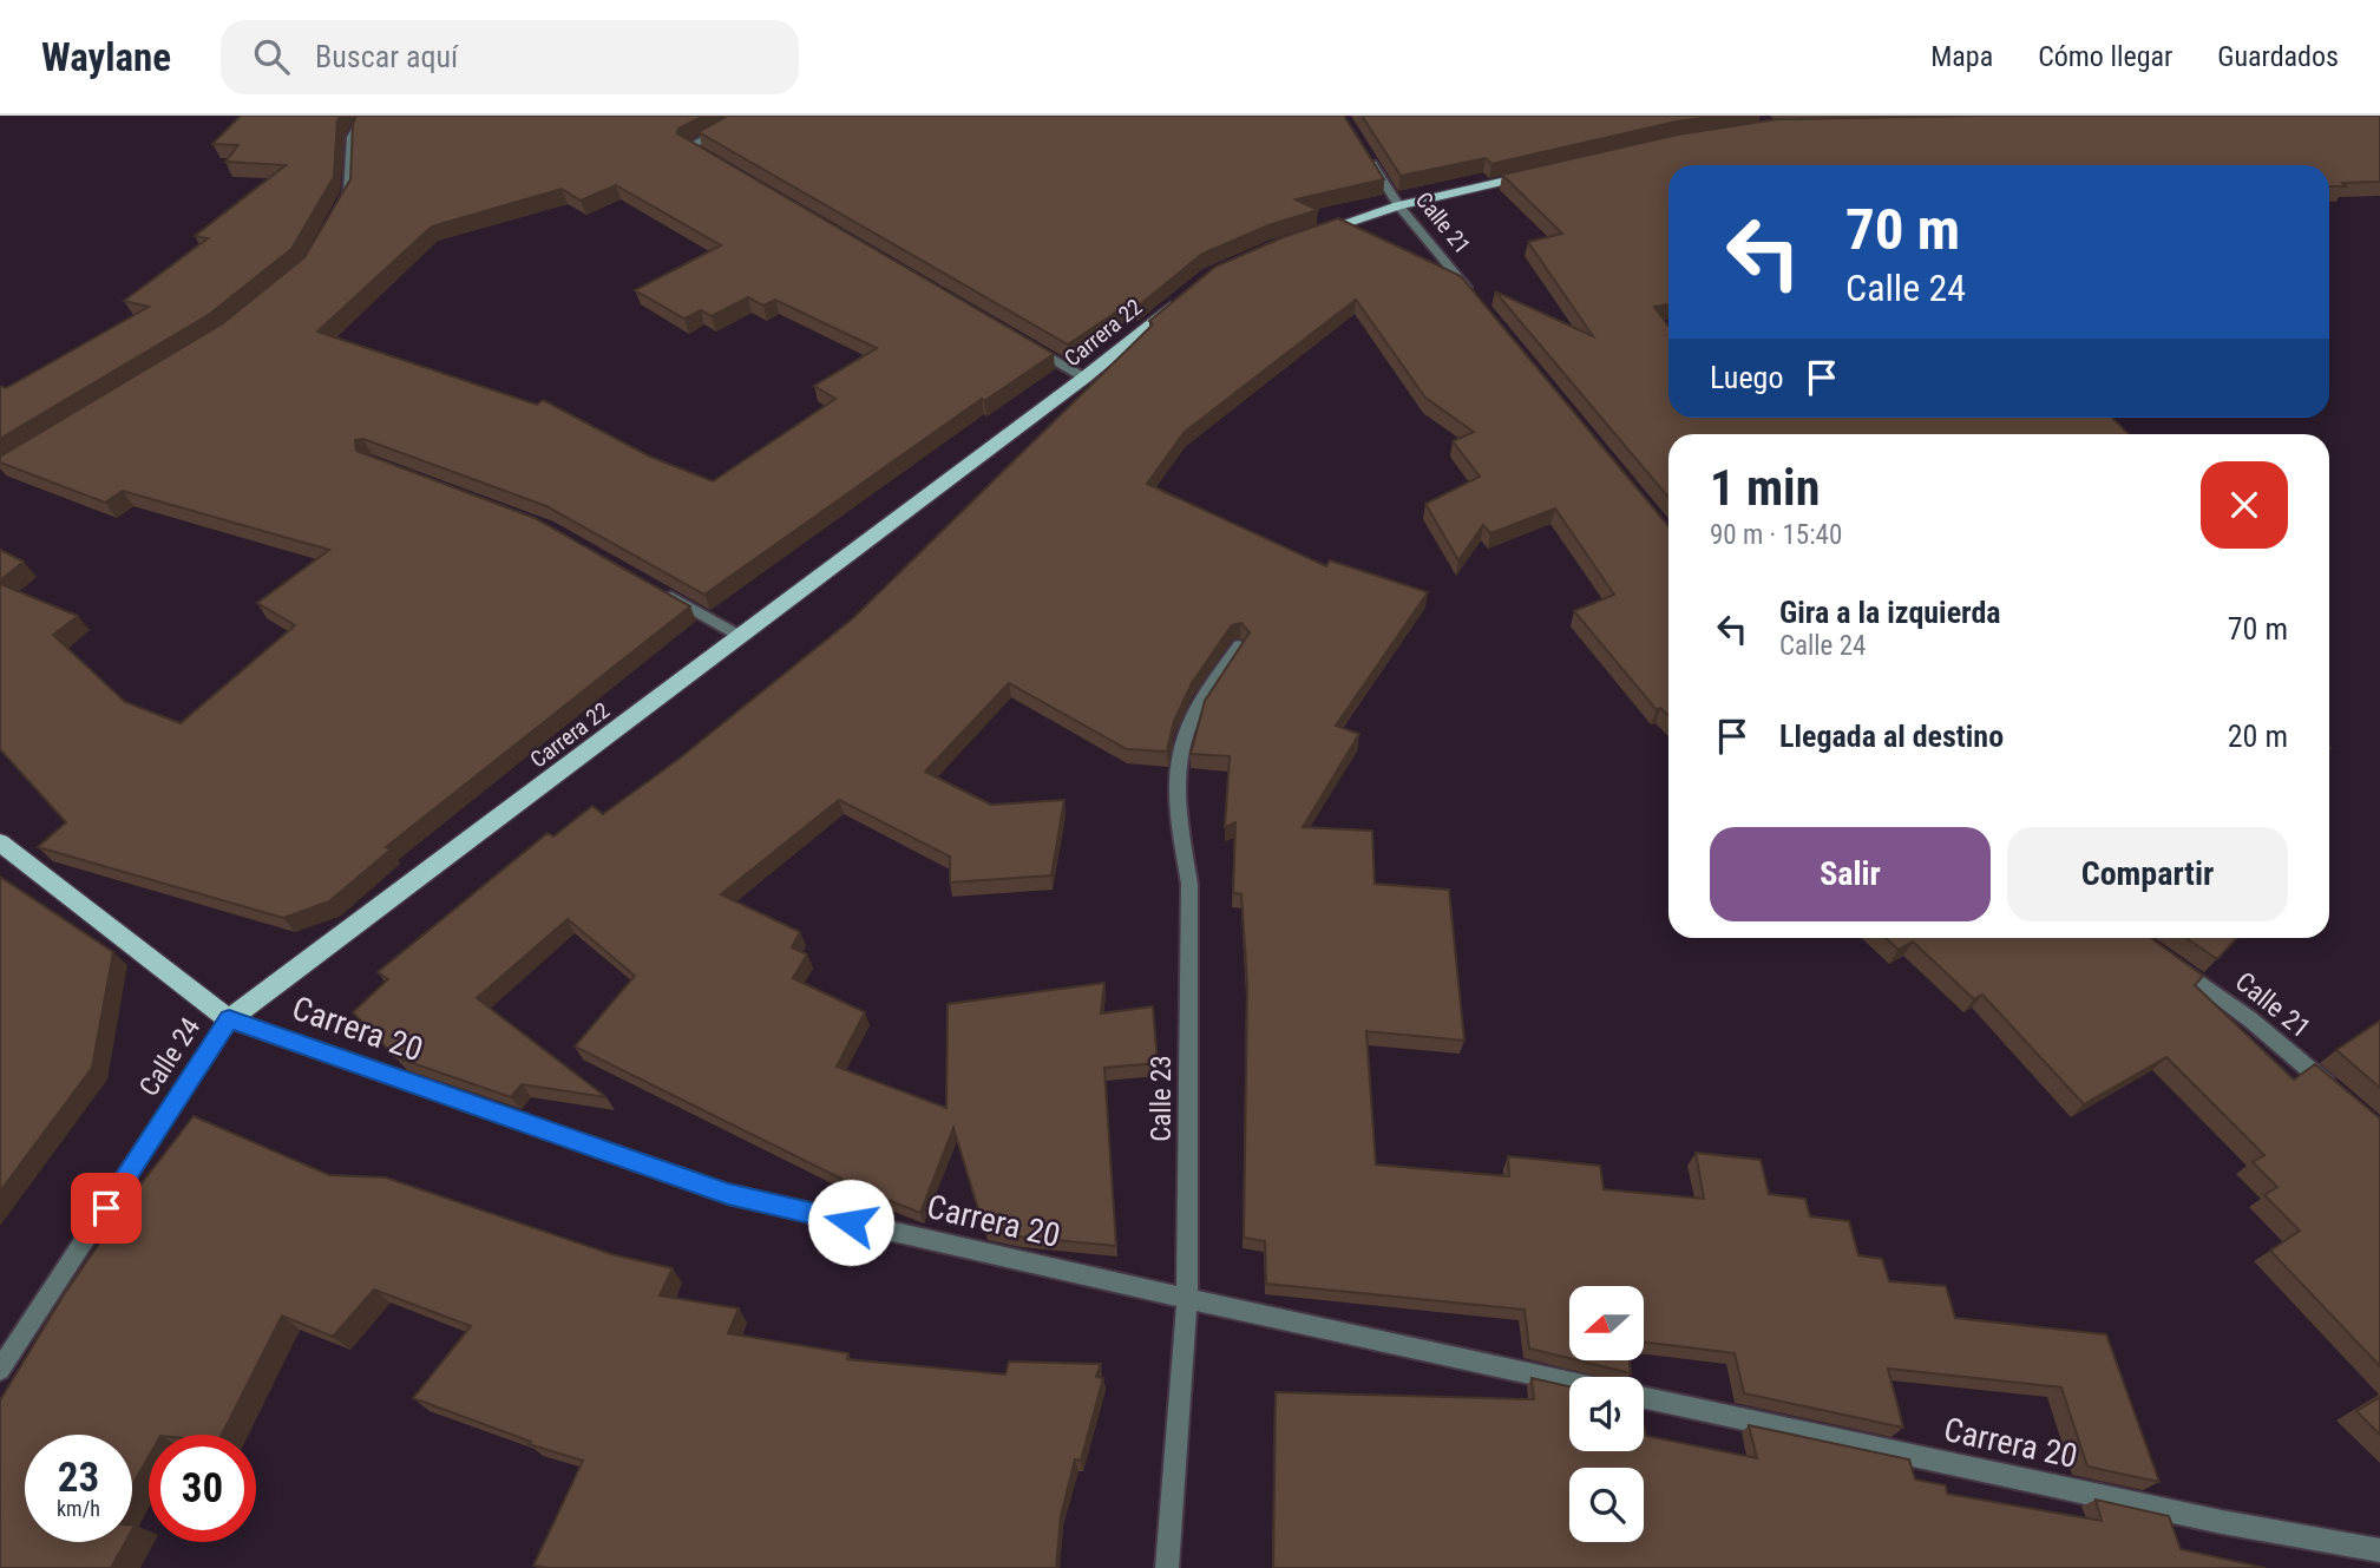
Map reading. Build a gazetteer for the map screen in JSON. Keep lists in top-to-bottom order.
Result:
{
  "streets": {
    "main road": ["Carrera 22", "Calle 24"],
    "street": ["Calle 21", "Carrera 20", "Calle 23"]
  },
  "crossings": [
    ["Carrera 22", "Carrera 20"],
    ["Carrera 22", "Calle 24"],
    ["Carrera 20", "Calle 24"],
    ["Carrera 20", "Calle 23"]
  ],
  "north": "left",
  "page": {
    "header": "Waylane",
    "search": "Buscar aquí",
    "nav": ["Mapa", "Cómo llegar", "Guardados"],
    "turn": ["70 m", "Calle 24"],
    "then": "Luego",
    "heading": ["1 min", "90 m · 15:40"],
    "list": [
      {
        "name": "Gira a la izquierda",
        "note": "Calle 24",
        "value": "70 m"
      },
      {
        "name": "Llegada al destino",
        "value": "20 m"
      }
    ],
    "buttons": ["Salir", "Compartir"],
    "speed": "23 km/h",
    "limit": "30"
  }
}
